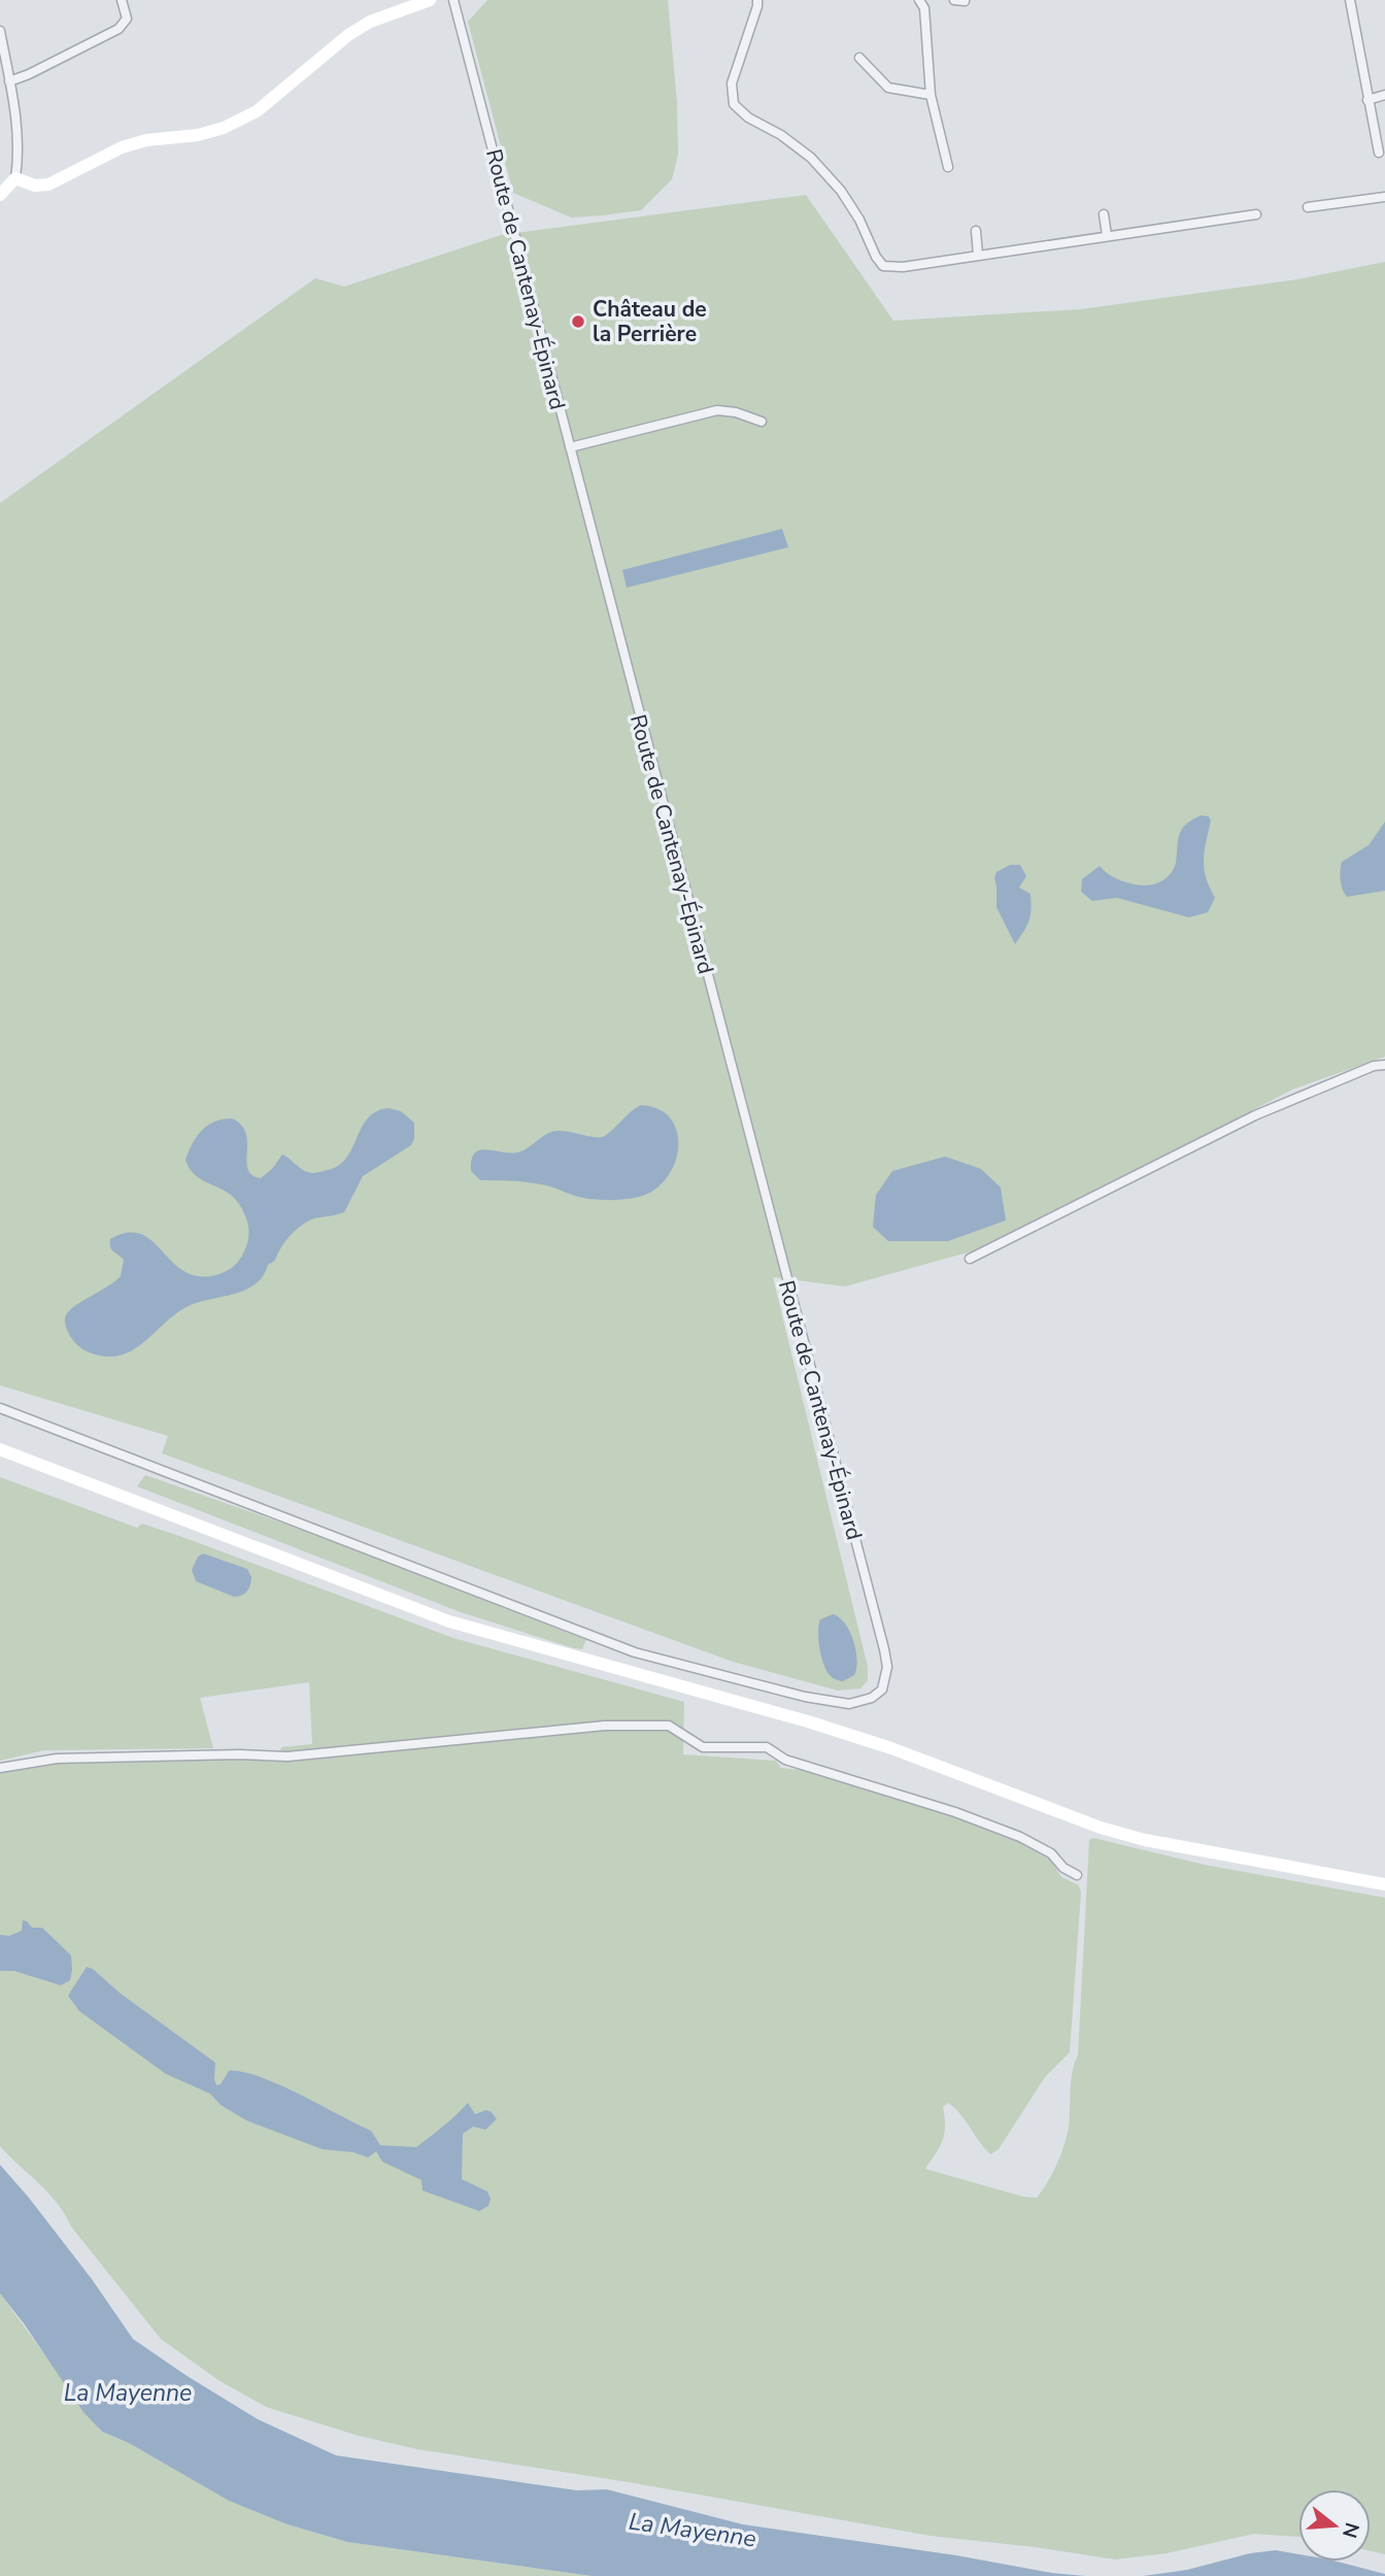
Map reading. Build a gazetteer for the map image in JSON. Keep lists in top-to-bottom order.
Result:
{
  "streets": {
    "street": ["Route de Cantenay-Épinard"]
  },
  "water": ["La Mayenne"],
  "places": ["Château de la Perrière"],
  "north": "right"
}
